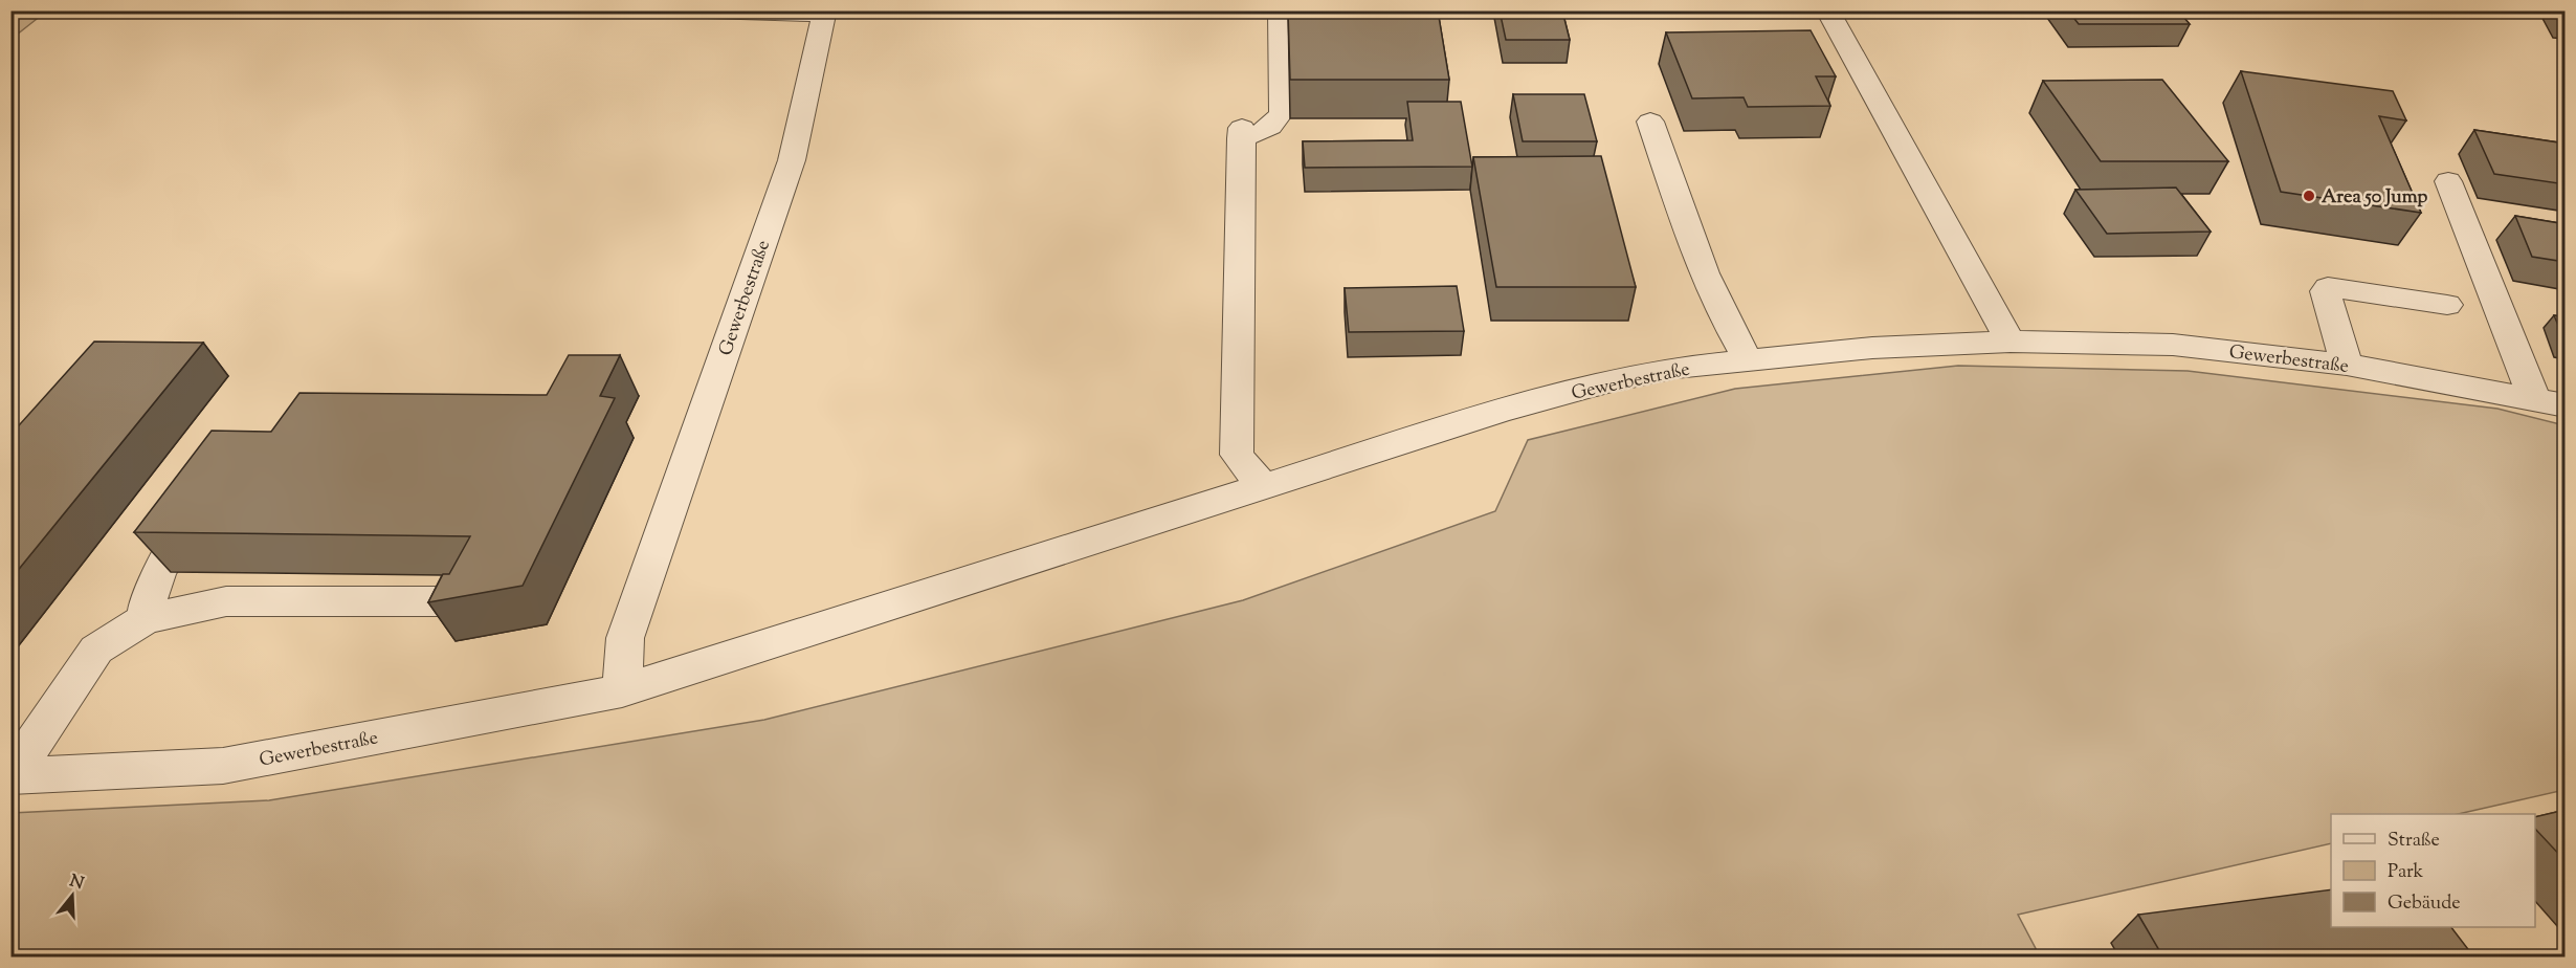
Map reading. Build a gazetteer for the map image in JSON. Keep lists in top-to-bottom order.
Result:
{
  "streets": {
    "street": ["Gewerbestraße"]
  },
  "places": ["Area 50 Jump"],
  "legend": ["Straße", "Park", "Gebäude"],
  "north": "top"
}
